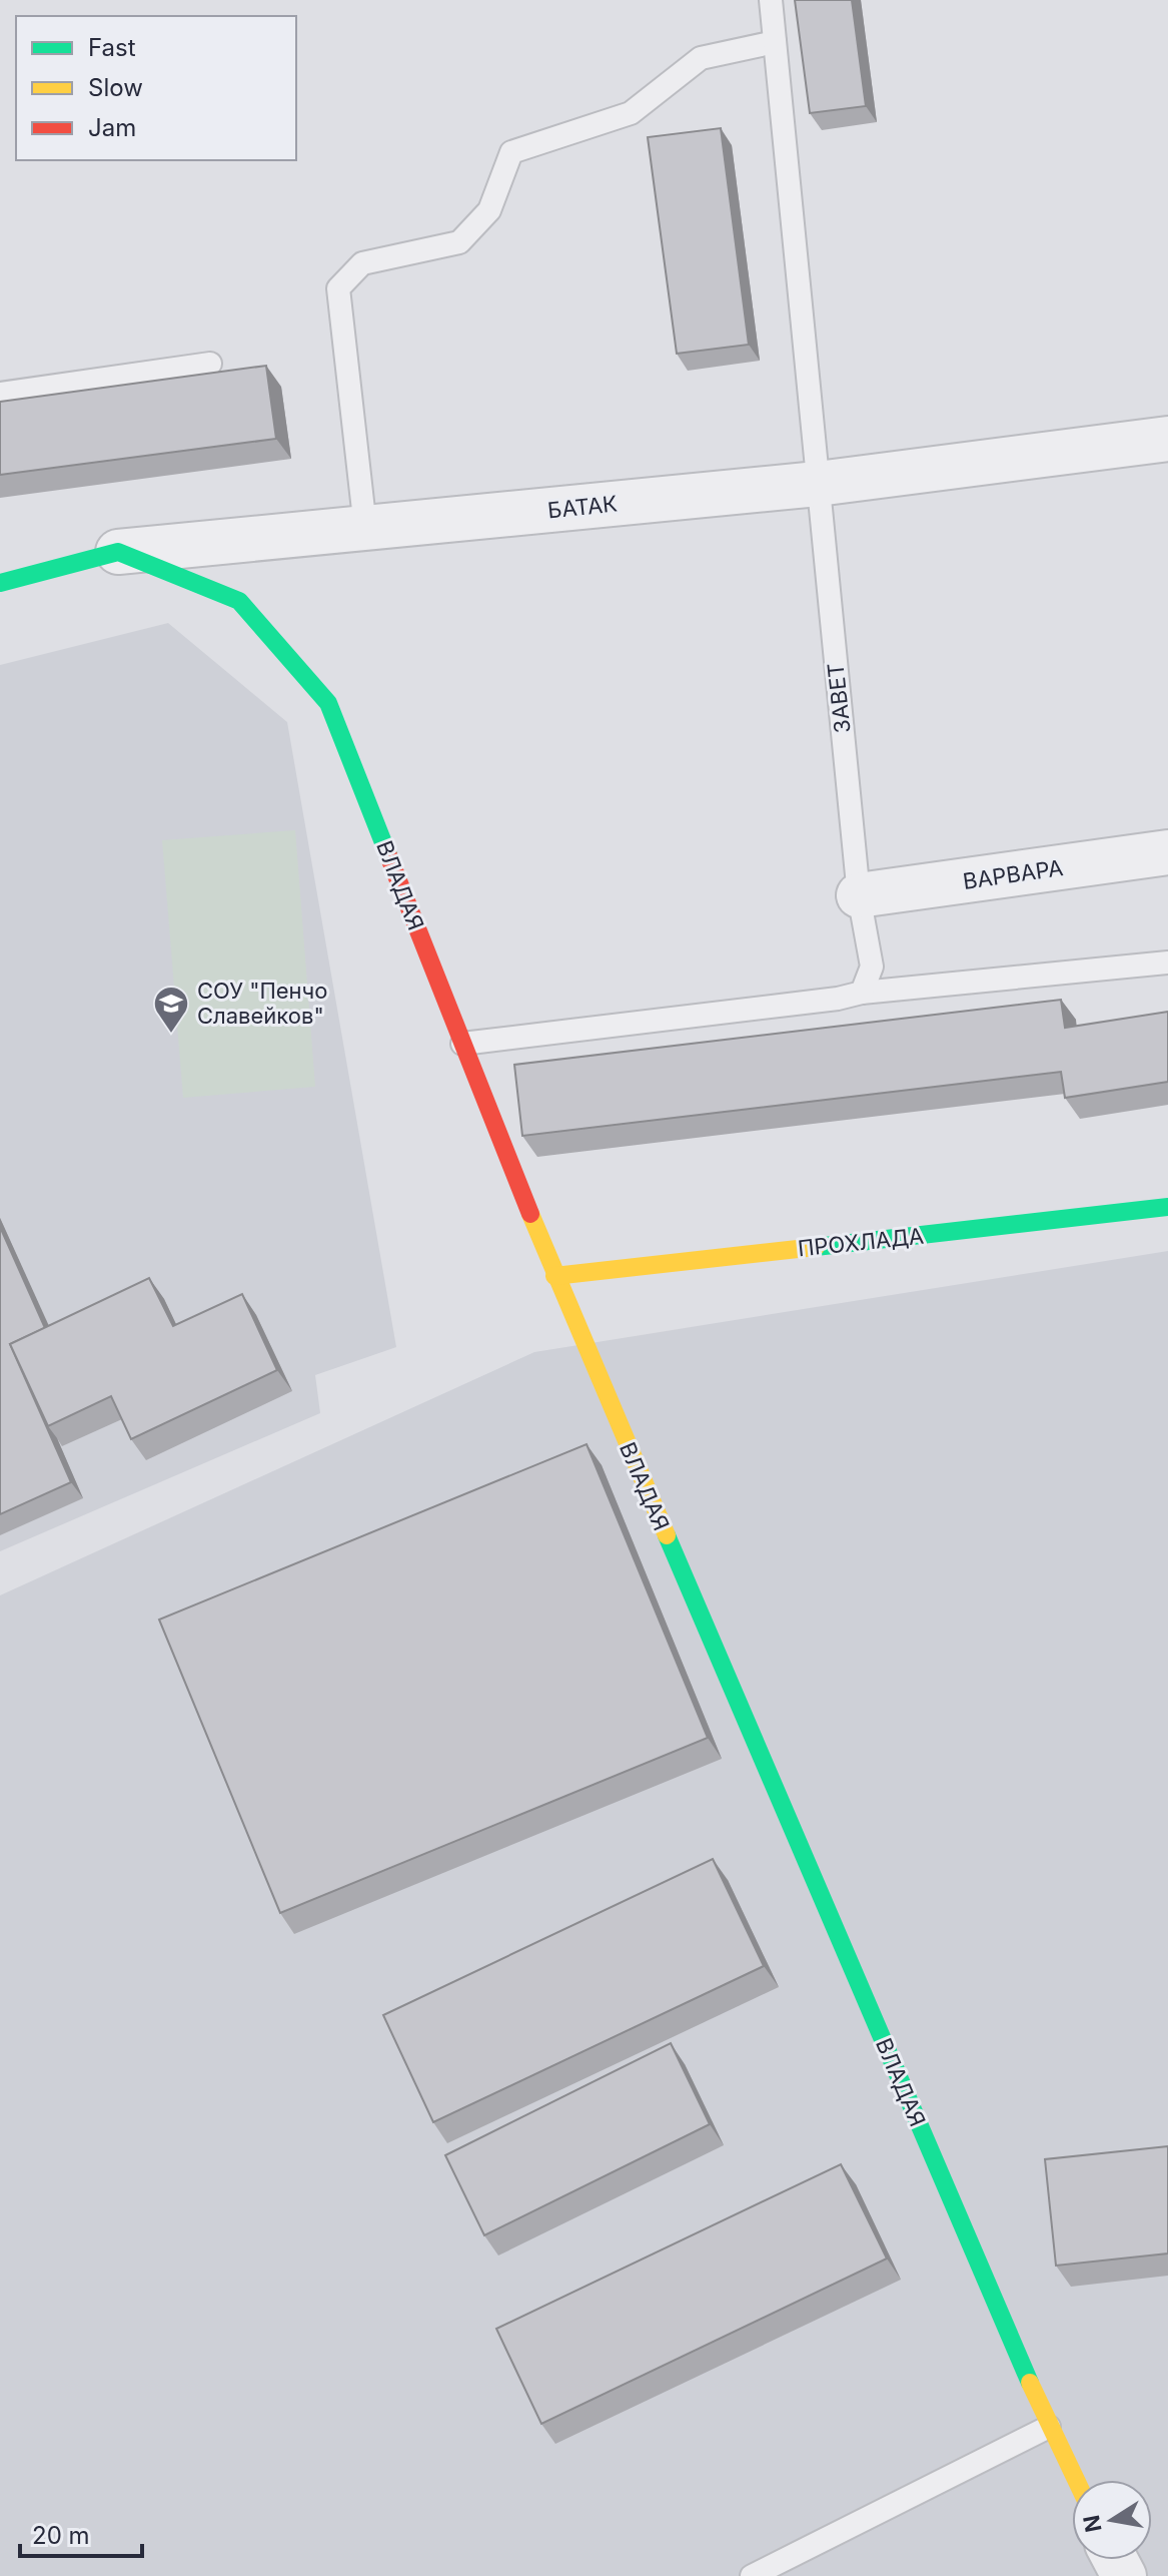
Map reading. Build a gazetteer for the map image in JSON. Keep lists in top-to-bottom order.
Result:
{
  "streets": {
    "street": [
      "БАТАК",
      "ВАРВАРА",
      "ВЛАДАЯ",
      "ПРОХЛАДА"
    ],
    "lane": ["ЗАВЕТ"]
  },
  "crossings": [
    ["БАТАК", "ЗАВЕТ"],
    ["БАТАК", "ВЛАДАЯ"],
    ["ЗАВЕТ", "ВАРВАРА"],
    ["ВЛАДАЯ", "ПРОХЛАДА"]
  ],
  "places": {
    "school or university": ["СОУ \"Пенчо Славейков\""]
  },
  "legend": ["Fast", "Slow", "Jam"],
  "scale_bar": "20 m",
  "north": "left"
}
